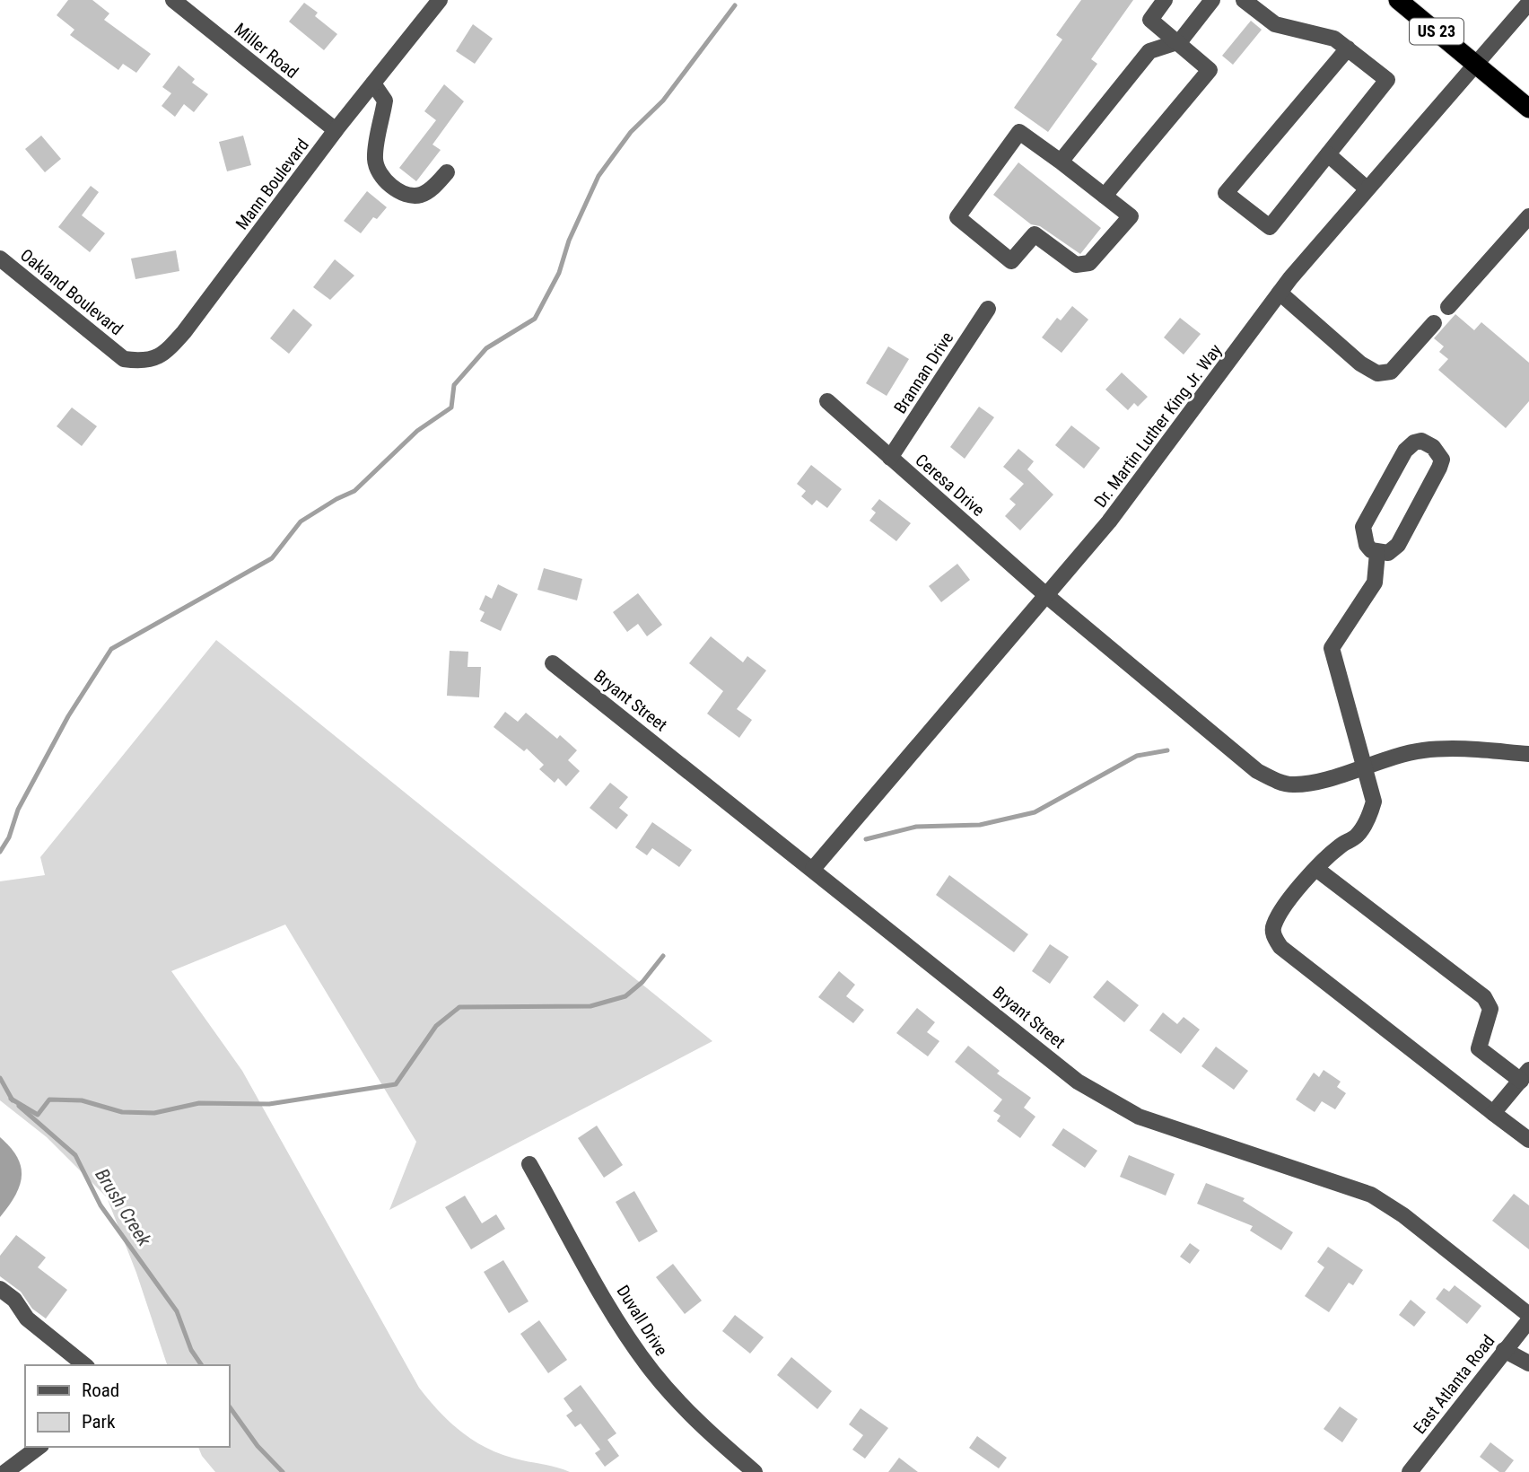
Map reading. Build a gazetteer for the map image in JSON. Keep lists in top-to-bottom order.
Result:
{
  "streets": {
    "highway": ["US 23"],
    "street": [
      "Miller Road",
      "Mann Boulevard",
      "Oakland Boulevard",
      "Brannan Drive",
      "Dr. Martin Luther King Jr. Way",
      "Ceresa Drive",
      "Bryant Street",
      "Duvall Drive",
      "East Atlanta Road"
    ]
  },
  "crossings": [
    ["US 23", "Dr. Martin Luther King Jr. Way"],
    ["Miller Road", "Mann Boulevard"],
    ["Mann Boulevard", "Oakland Boulevard"],
    ["Brannan Drive", "Ceresa Drive"],
    ["Dr. Martin Luther King Jr. Way", "Ceresa Drive"],
    ["Dr. Martin Luther King Jr. Way", "Bryant Street"]
  ],
  "water": ["Brush Creek"],
  "legend": ["Road", "Park"]
}
